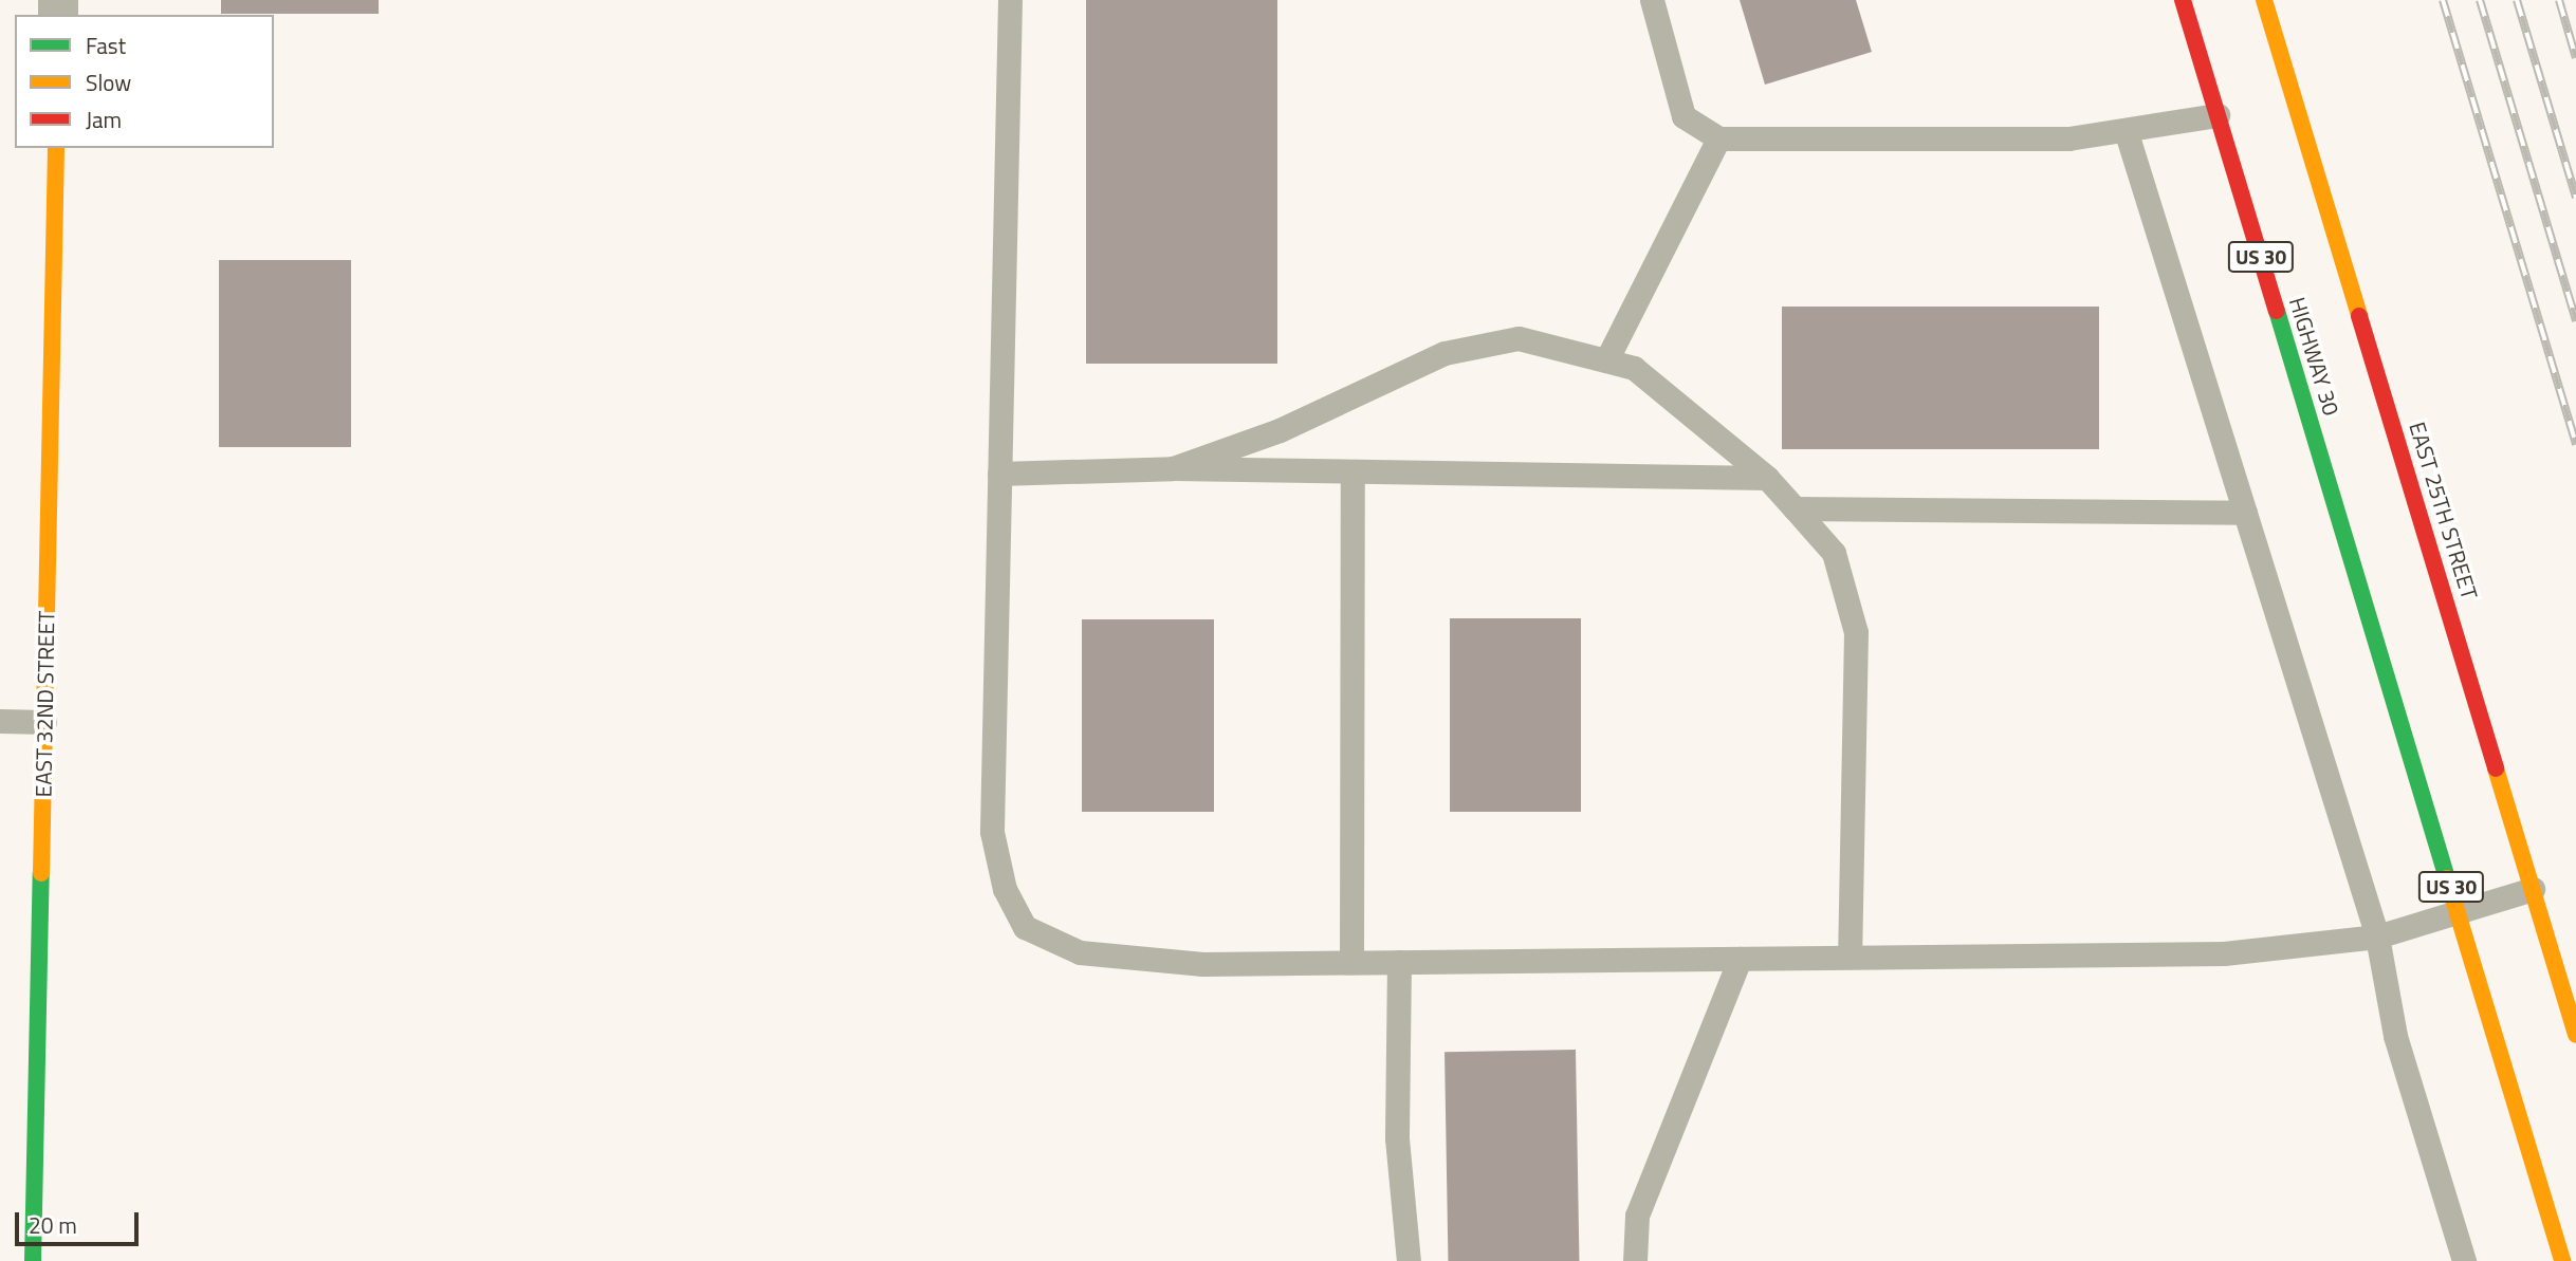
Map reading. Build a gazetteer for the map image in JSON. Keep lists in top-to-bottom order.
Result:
{
  "streets": {
    "main road": [
      "US 30",
      "HIGHWAY 30",
      "EAST 25TH STREET",
      "EAST 32ND STREET"
    ]
  },
  "crossings": [
    ["US 30", "HIGHWAY 30"]
  ],
  "legend": ["Fast", "Slow", "Jam"],
  "scale_bar": "20 m"
}
